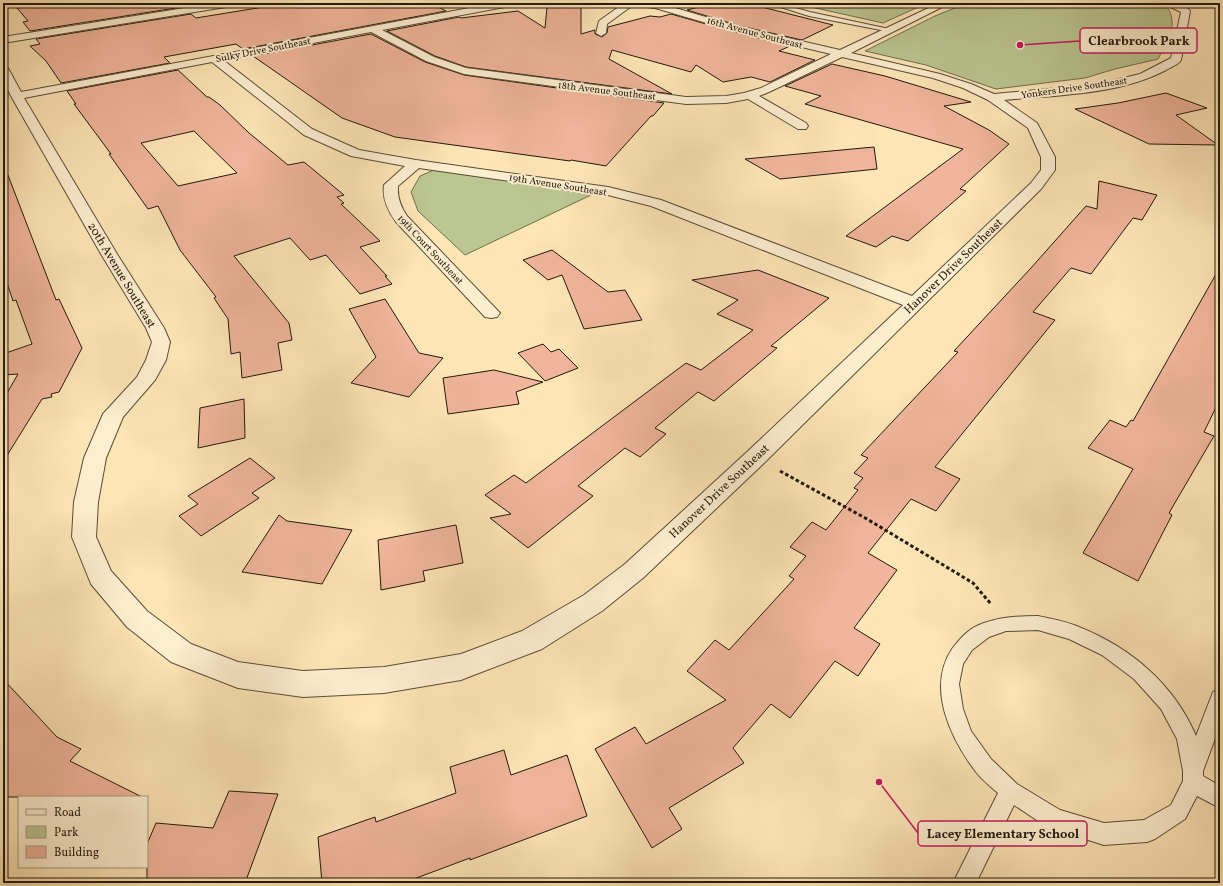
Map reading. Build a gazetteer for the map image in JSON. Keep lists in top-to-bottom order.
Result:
{
  "streets": {
    "street": [
      "16th Avenue Southeast",
      "Sulky Drive Southeast",
      "Yonkers Drive Southeast",
      "18th Avenue Southeast",
      "19th Avenue Southeast",
      "19th Court Southeast",
      "Hanover Drive Southeast",
      "20th Avenue Southeast"
    ]
  },
  "crossings": [
    ["16th Avenue Southeast", "18th Avenue Southeast"],
    ["16th Avenue Southeast", "Hanover Drive Southeast"],
    ["Sulky Drive Southeast", "18th Avenue Southeast"],
    ["Sulky Drive Southeast", "19th Avenue Southeast"],
    ["Sulky Drive Southeast", "20th Avenue Southeast"],
    ["Yonkers Drive Southeast", "Hanover Drive Southeast"],
    ["18th Avenue Southeast", "Hanover Drive Southeast"],
    ["19th Avenue Southeast", "19th Court Southeast"],
    ["19th Avenue Southeast", "Hanover Drive Southeast"],
    ["Hanover Drive Southeast", "20th Avenue Southeast"]
  ],
  "places": ["Clearbrook Park", "Lacey Elementary School"],
  "legend": ["Road", "Park", "Building"]
}
